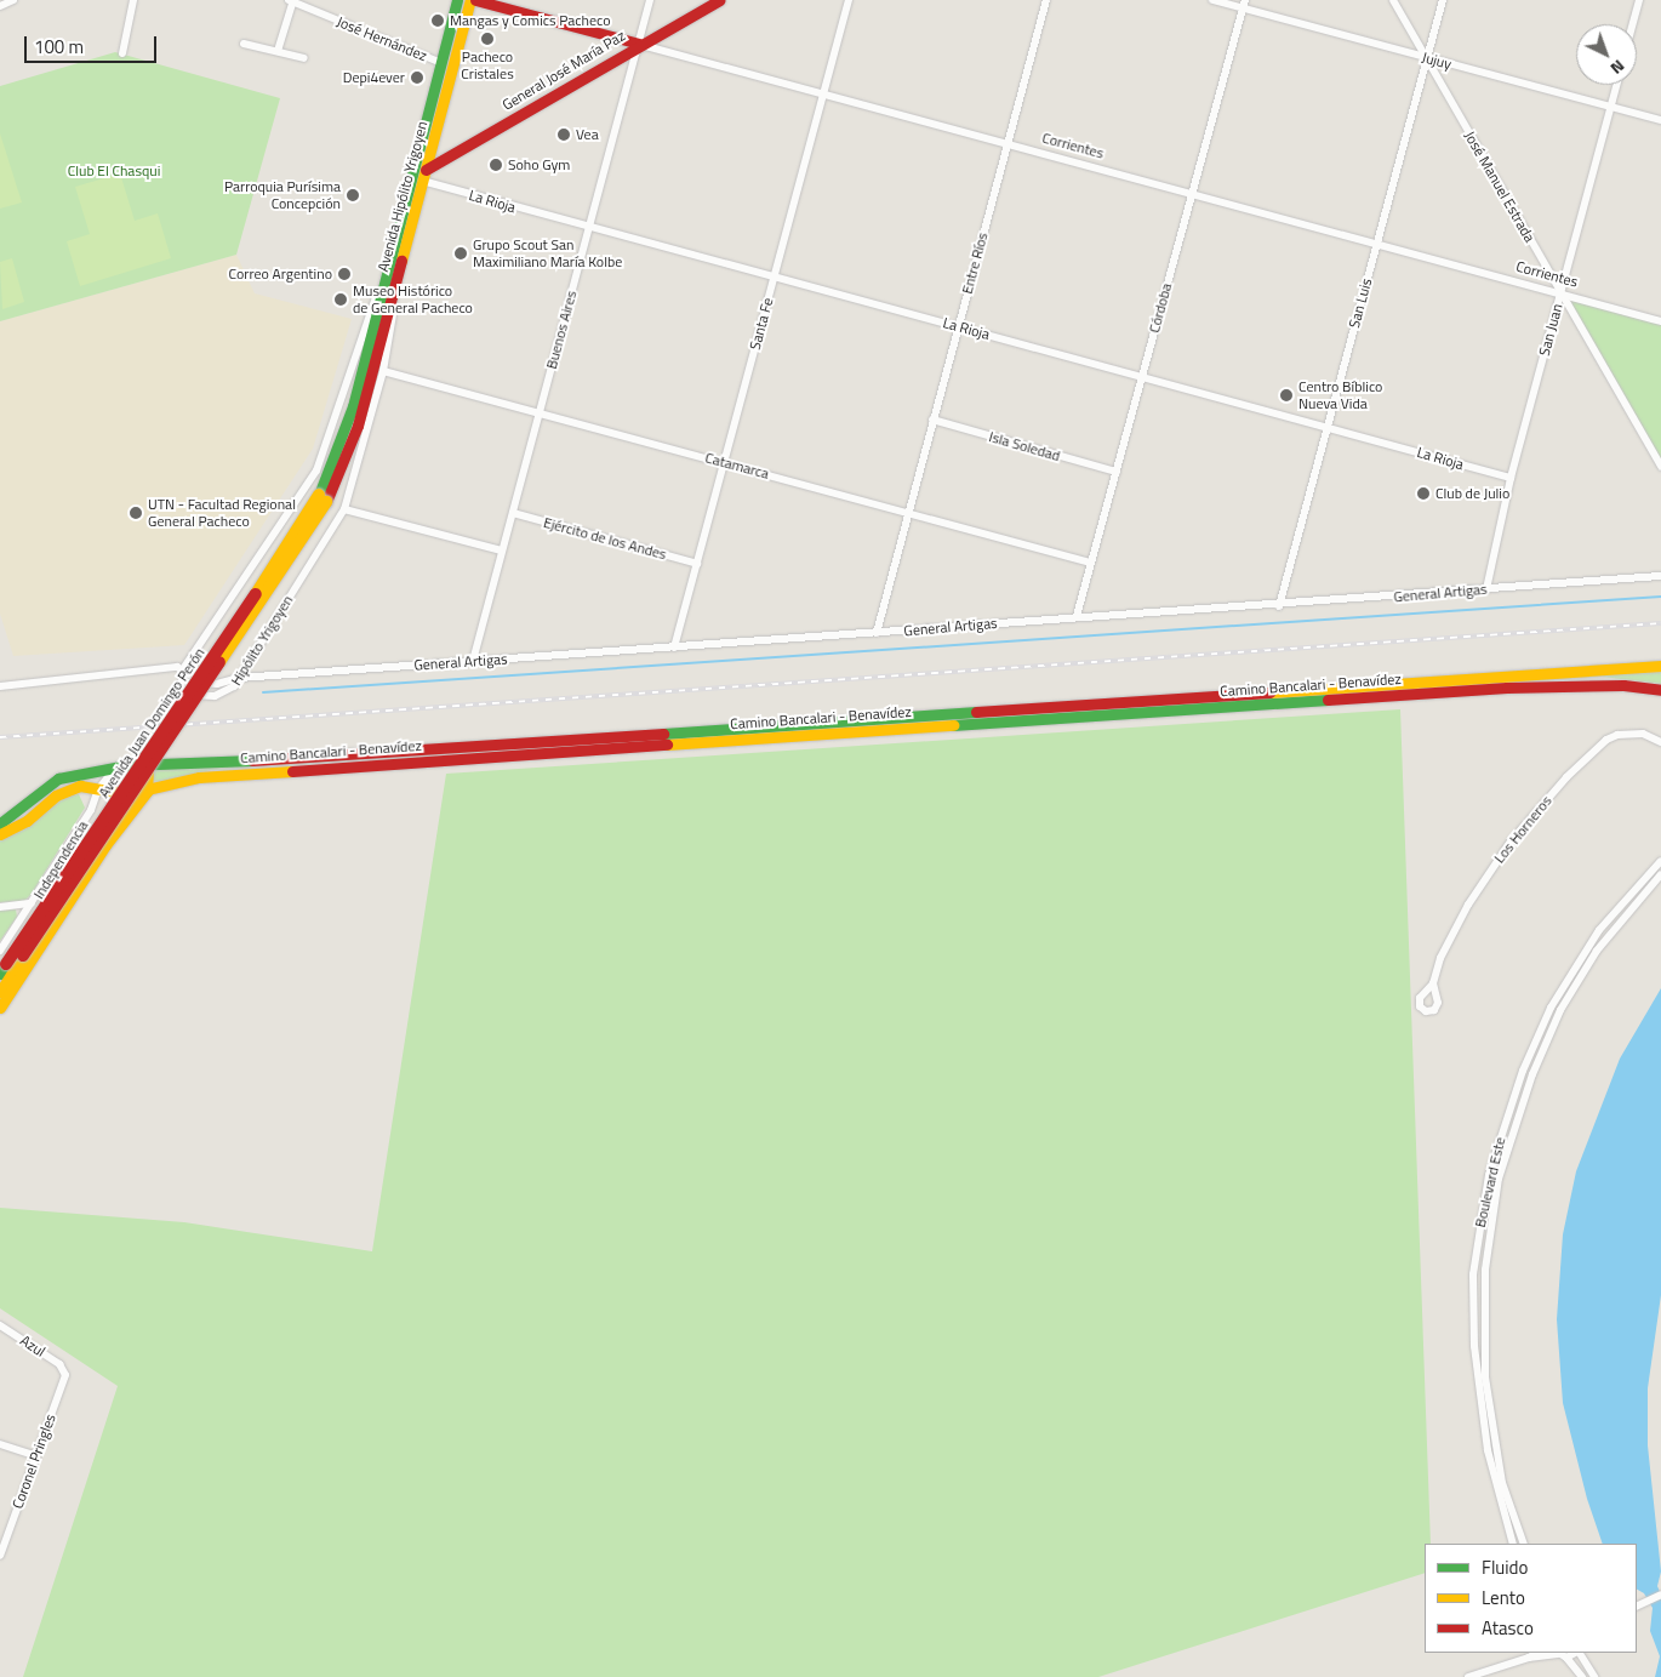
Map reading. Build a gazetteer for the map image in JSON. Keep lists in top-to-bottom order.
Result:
{
  "streets": {
    "main road": [
      "General José María Paz",
      "Corrientes",
      "Avenida Hipólito Yrigoyen",
      "Camino Bancalari - Benavídez",
      "Avenida Juan Domingo Perón"
    ],
    "street": [
      "José Hernández",
      "Jujuy",
      "José Manuel Estrada",
      "La Rioja",
      "Entre Ríos",
      "San Luis",
      "Córdoba",
      "Santa Fe",
      "Buenos Aires",
      "San Juan",
      "Isla Soledad",
      "Catamarca",
      "Ejército de los Andes",
      "General Artigas",
      "Hipólito Yrigoyen",
      "Los Horneros",
      "Independencia",
      "Boulevard Este",
      "Azul",
      "Coronel Pringles"
    ]
  },
  "crossings": [
    ["José Hernández", "Avenida Hipólito Yrigoyen"],
    ["Jujuy", "José Manuel Estrada"],
    ["Jujuy", "San Luis"],
    ["Jujuy", "Córdoba"],
    ["Jujuy", "San Juan"],
    ["General José María Paz", "Corrientes"],
    ["General José María Paz", "Avenida Hipólito Yrigoyen"],
    ["General José María Paz", "La Rioja"],
    ["General José María Paz", "Buenos Aires"],
    ["Corrientes", "José Manuel Estrada"],
    ["Corrientes", "Entre Ríos"],
    ["Corrientes", "San Luis"],
    ["Corrientes", "Córdoba"],
    ["Corrientes", "Santa Fe"],
    ["Corrientes", "Buenos Aires"],
    ["Corrientes", "San Juan"],
    ["José Manuel Estrada", "San Luis"],
    ["José Manuel Estrada", "San Juan"],
    ["Avenida Hipólito Yrigoyen", "La Rioja"],
    ["Avenida Hipólito Yrigoyen", "Hipólito Yrigoyen"],
    ["Avenida Hipólito Yrigoyen", "Avenida Juan Domingo Perón"],
    ["La Rioja", "Entre Ríos"],
    ["La Rioja", "San Luis"],
    ["La Rioja", "Córdoba"],
    ["La Rioja", "Santa Fe"],
    ["La Rioja", "Buenos Aires"],
    ["La Rioja", "San Juan"],
    ["Entre Ríos", "Isla Soledad"],
    ["Entre Ríos", "Catamarca"],
    ["Entre Ríos", "General Artigas"],
    ["San Luis", "General Artigas"],
    ["Córdoba", "Isla Soledad"],
    ["Córdoba", "Catamarca"],
    ["Córdoba", "General Artigas"],
    ["Santa Fe", "Catamarca"],
    ["Santa Fe", "Ejército de los Andes"],
    ["Santa Fe", "General Artigas"],
    ["Buenos Aires", "Catamarca"],
    ["Buenos Aires", "Ejército de los Andes"],
    ["Buenos Aires", "General Artigas"],
    ["San Juan", "General Artigas"],
    ["Catamarca", "Hipólito Yrigoyen"],
    ["General Artigas", "Hipólito Yrigoyen"],
    ["Camino Bancalari - Benavídez", "Independencia"],
    ["Azul", "Coronel Pringles"]
  ],
  "parks": ["Club El Chasqui"],
  "places": [
    "Mangas y Comics Pacheco",
    "Pacheco Cristales",
    "Depi4ever",
    "Vea",
    "Soho Gym",
    "Parroquia Purísima Concepción",
    "Grupo Scout San Maximiliano María Kolbe",
    "Correo Argentino",
    "Museo Histórico de General Pacheco",
    "Centro Bíblico Nueva Vida",
    "Club de Julio",
    "UTN - Facultad Regional General Pacheco"
  ],
  "legend": ["Fluido", "Lento", "Atasco"],
  "scale_bar": "100 m",
  "north": "bottom right"
}
